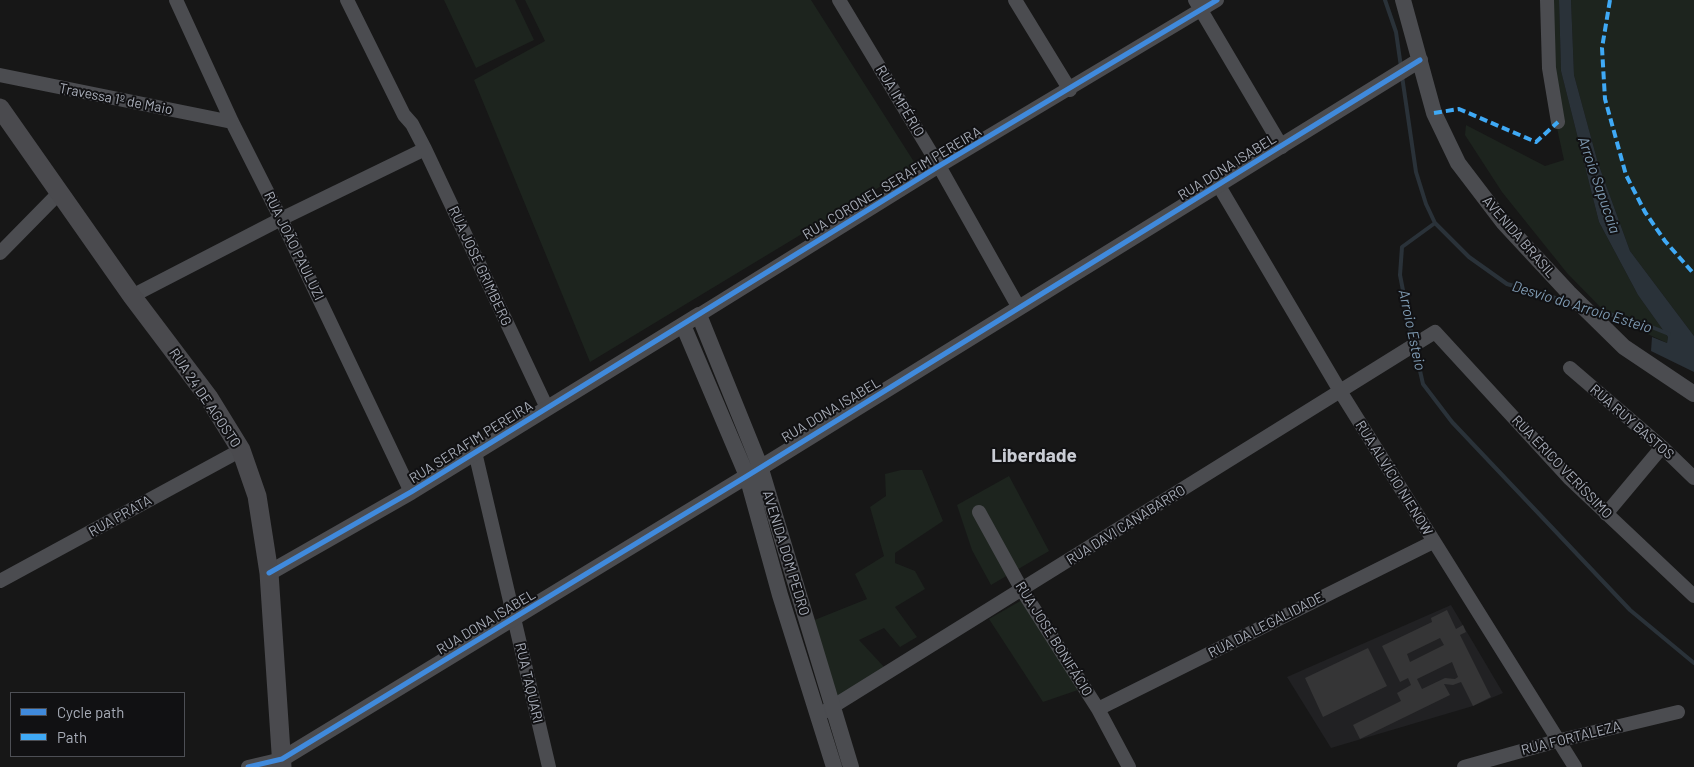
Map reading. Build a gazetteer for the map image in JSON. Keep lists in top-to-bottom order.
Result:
{
  "streets": {
    "main road": ["RUA 24 DE AGOSTO"],
    "street": [
      "Travessa 1º de Maio",
      "RUA IMPÉRIO",
      "RUA DONA ISABEL",
      "RUA CORONEL SERAFIM PEREIRA",
      "AVENIDA BRASIL",
      "RUA JOÃO PAULUZI",
      "RUA JOSÉ GRIMBERG",
      "RUA RUY BASTOS",
      "RUA SERAFIM PEREIRA",
      "RUA ÉRICO VERÍSSIMO",
      "RUA ALVÍCIO NIENOW",
      "RUA PRATA",
      "RUA DAVI CANABARRO",
      "AVENIDA DOM PEDRO",
      "RUA DA LEGALIDADE",
      "RUA JOSÉ BONIFÁCIO",
      "RUA TAQUARI",
      "RUA FORTALEZA"
    ]
  },
  "crossings": [
    ["Travessa 1º de Maio", "RUA JOÃO PAULUZI"],
    ["RUA IMPÉRIO", "RUA DONA ISABEL"],
    ["RUA IMPÉRIO", "RUA CORONEL SERAFIM PEREIRA"],
    ["RUA DONA ISABEL", "AVENIDA BRASIL"],
    ["RUA DONA ISABEL", "RUA 24 DE AGOSTO"],
    ["RUA DONA ISABEL", "RUA ALVÍCIO NIENOW"],
    ["RUA DONA ISABEL", "AVENIDA DOM PEDRO"],
    ["RUA DONA ISABEL", "RUA TAQUARI"],
    ["RUA CORONEL SERAFIM PEREIRA", "RUA SERAFIM PEREIRA"],
    ["RUA CORONEL SERAFIM PEREIRA", "AVENIDA DOM PEDRO"],
    ["RUA JOÃO PAULUZI", "RUA SERAFIM PEREIRA"],
    ["RUA JOSÉ GRIMBERG", "RUA SERAFIM PEREIRA"],
    ["RUA 24 DE AGOSTO", "RUA SERAFIM PEREIRA"],
    ["RUA 24 DE AGOSTO", "RUA PRATA"],
    ["RUA SERAFIM PEREIRA", "AVENIDA DOM PEDRO"],
    ["RUA SERAFIM PEREIRA", "RUA TAQUARI"],
    ["RUA ÉRICO VERÍSSIMO", "RUA DAVI CANABARRO"],
    ["RUA ALVÍCIO NIENOW", "RUA DAVI CANABARRO"],
    ["RUA ALVÍCIO NIENOW", "RUA DA LEGALIDADE"],
    ["RUA ALVÍCIO NIENOW", "RUA FORTALEZA"],
    ["RUA DAVI CANABARRO", "AVENIDA DOM PEDRO"],
    ["RUA DAVI CANABARRO", "RUA JOSÉ BONIFÁCIO"],
    ["RUA DA LEGALIDADE", "RUA JOSÉ BONIFÁCIO"]
  ],
  "districts": ["Liberdade"],
  "water": ["Arroio Sapucaia", "Desvio do Arroio Esteio", "Arroio Esteio"],
  "legend": ["Cycle path", "Path"]
}
